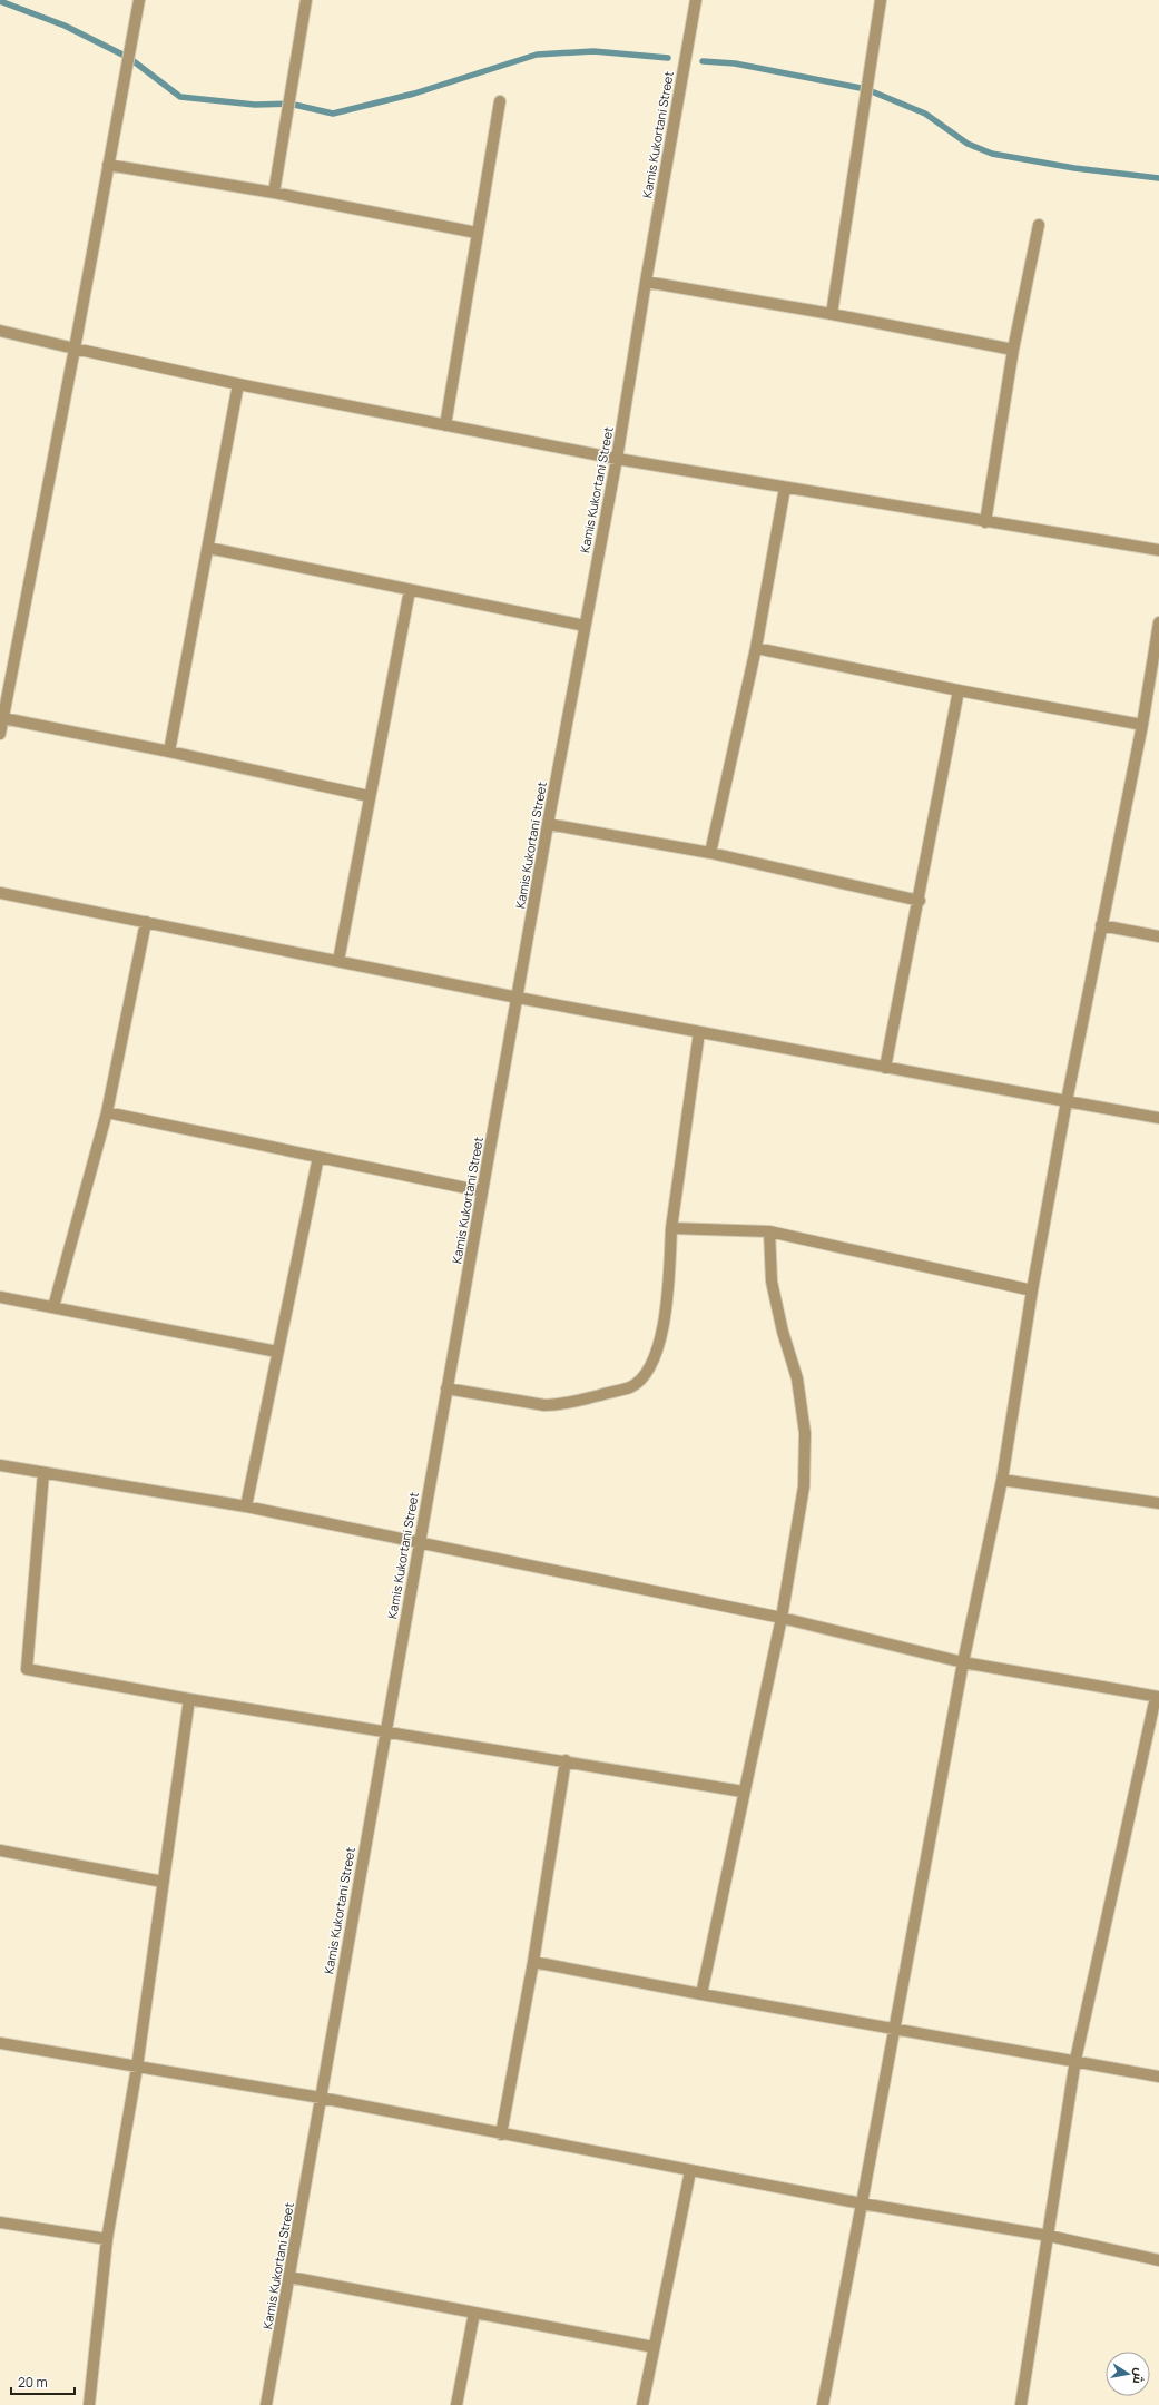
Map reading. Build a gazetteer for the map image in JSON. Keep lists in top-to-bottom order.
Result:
{
  "streets": {
    "street": ["Kamis Kukortani Street"]
  },
  "scale_bar": "20 m",
  "north": "right"
}
